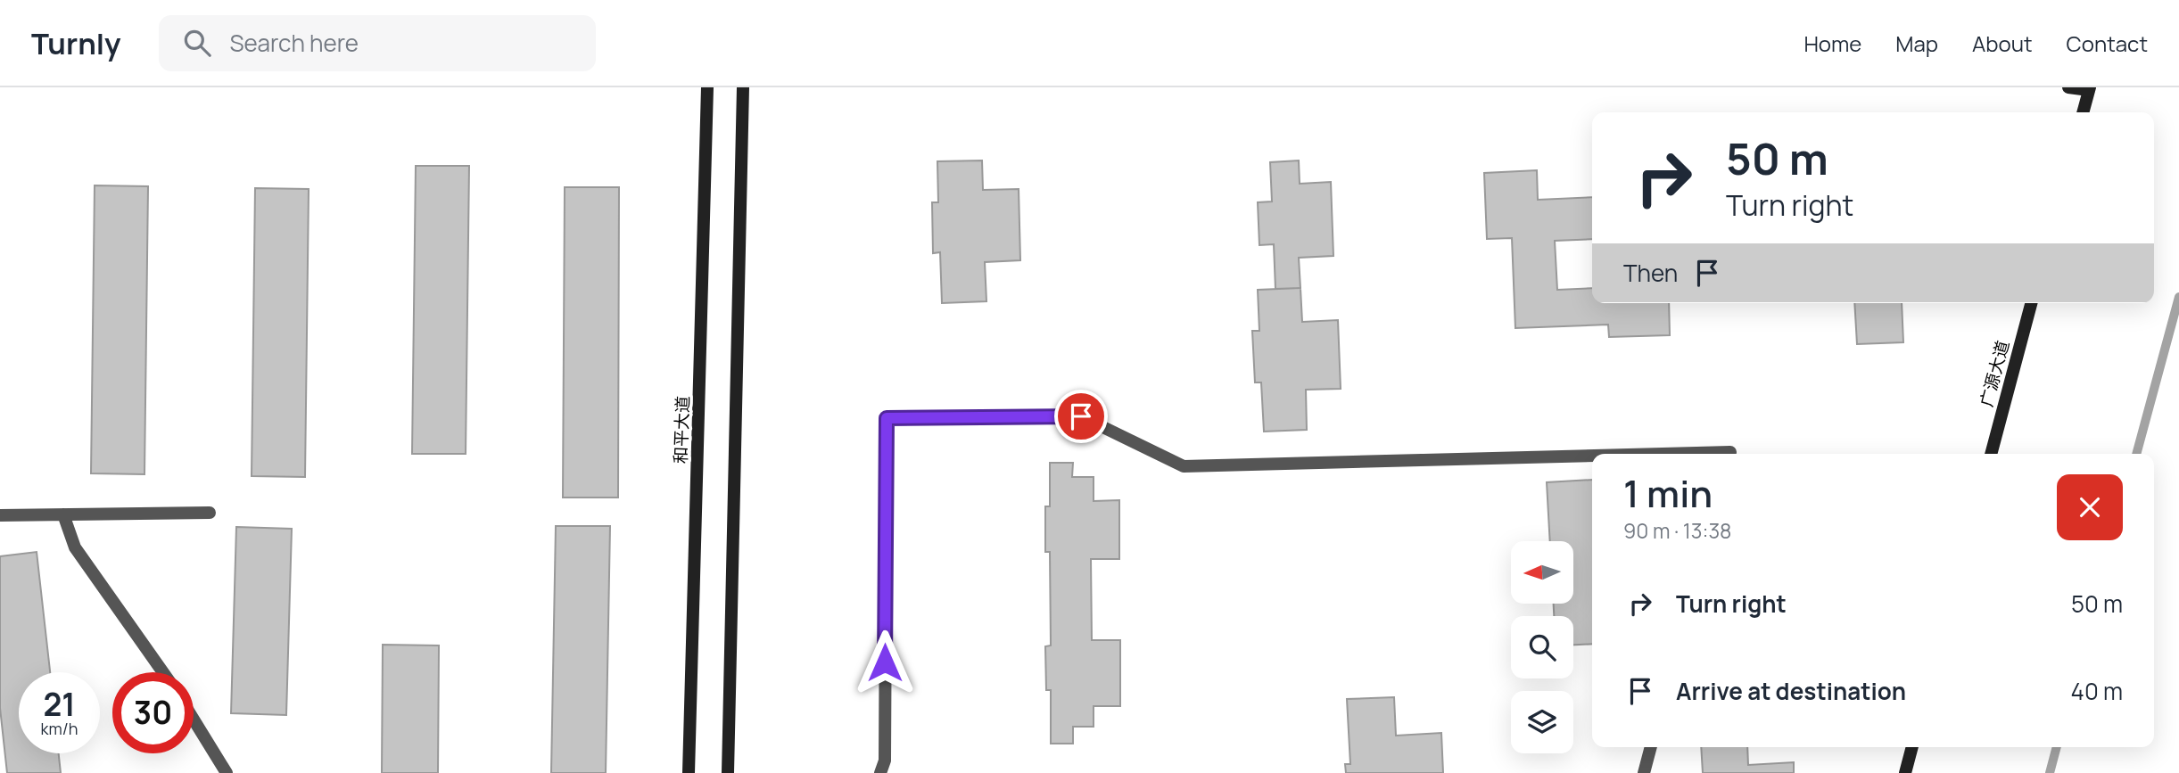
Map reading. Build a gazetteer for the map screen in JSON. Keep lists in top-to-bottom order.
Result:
{
  "streets": {
    "main road": ["广源大道", "和平大道"]
  },
  "north": "left",
  "page": {
    "header": "Turnly",
    "search": "Search here",
    "nav": [
      "Home",
      "Map",
      "About",
      "Contact"
    ],
    "turn": ["50 m", "Turn right"],
    "then": "Then",
    "heading": ["1 min", "90 m · 13:38"],
    "list": [
      {
        "name": "Turn right",
        "value": "50 m"
      },
      {
        "name": "Arrive at destination",
        "value": "40 m"
      }
    ],
    "speed": "21 km/h",
    "limit": "30"
  }
}
